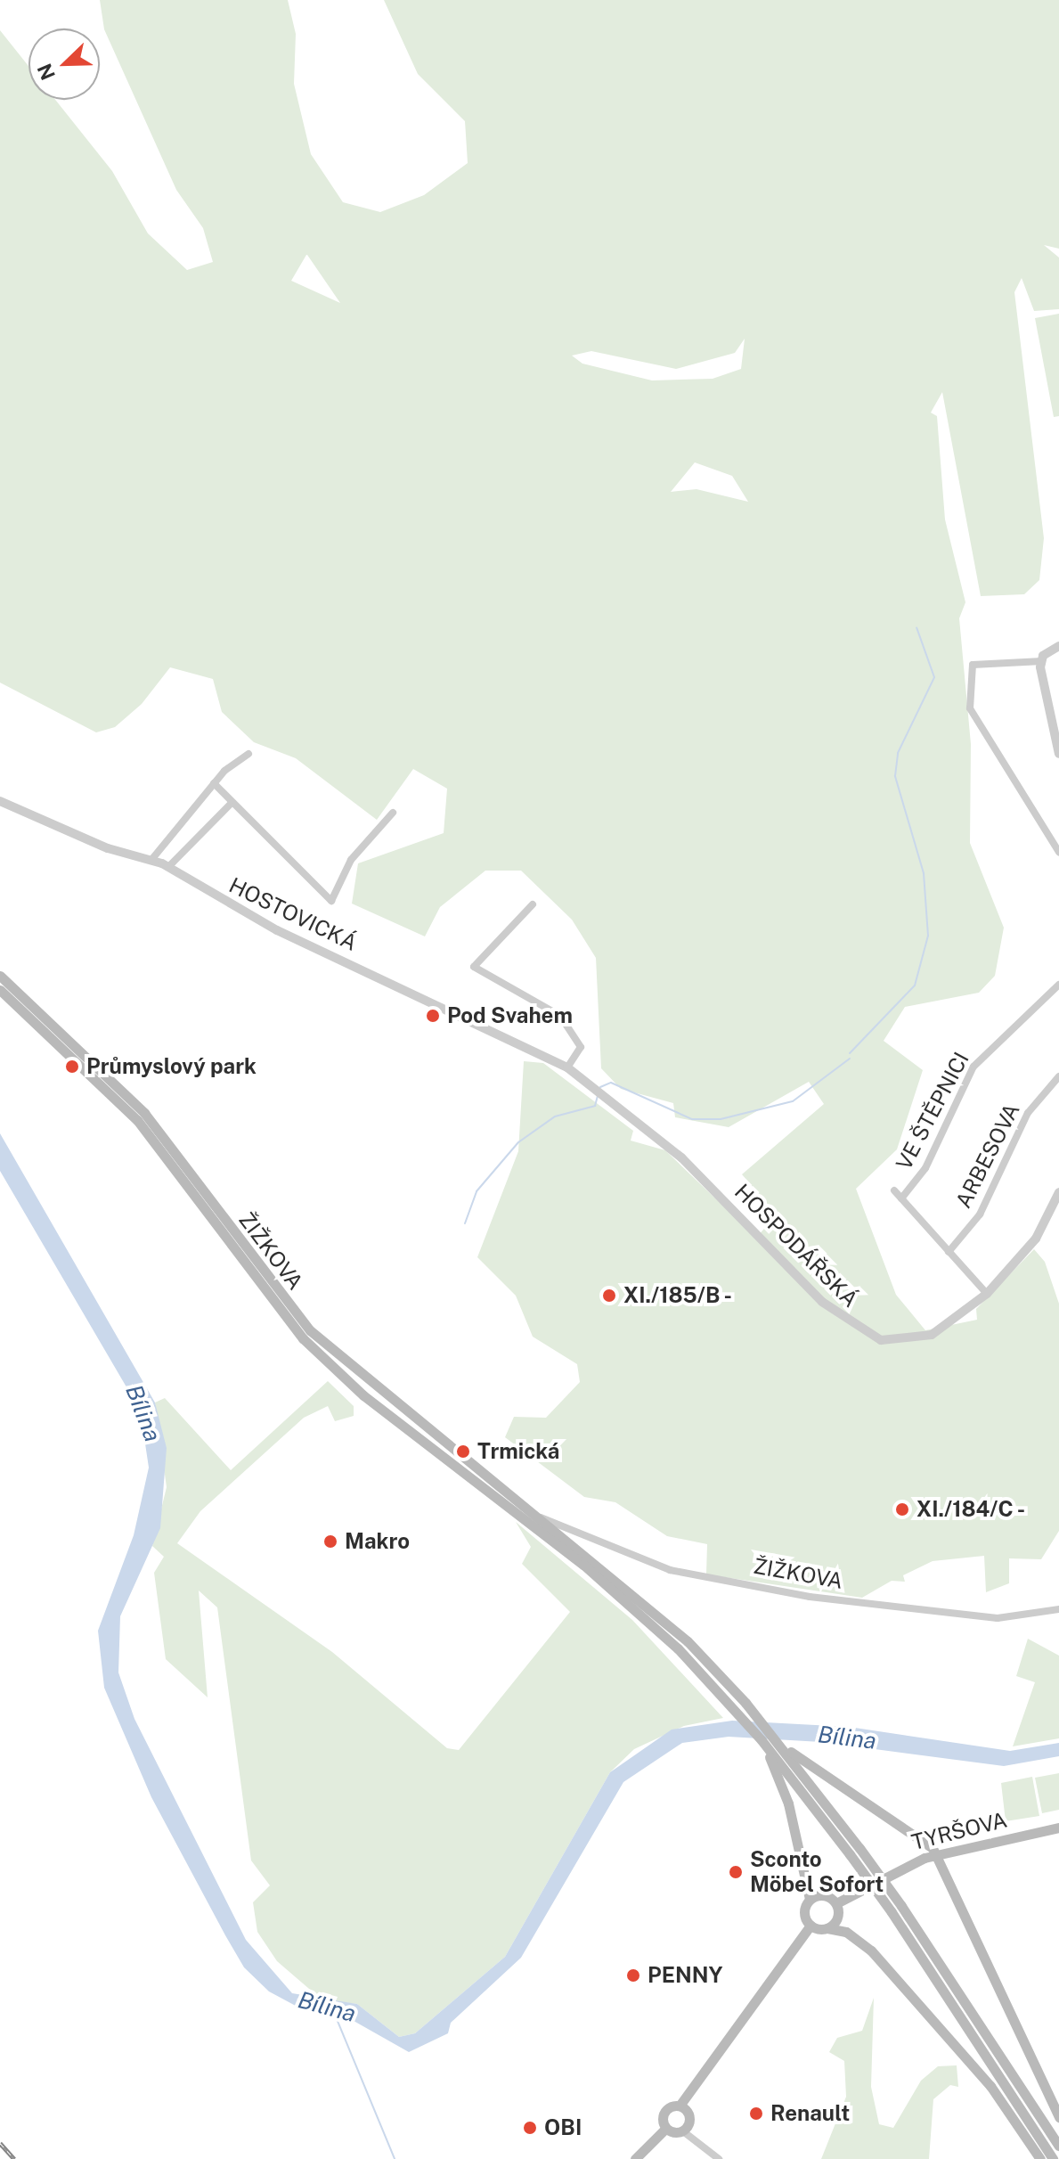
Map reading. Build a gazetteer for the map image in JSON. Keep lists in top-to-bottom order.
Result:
{
  "streets": {
    "main road": ["ŽIŽKOVA", "TYRŠOVA"],
    "street": [
      "HOSTOVICKÁ",
      "VE ŠTĚPNICI",
      "ARBESOVA",
      "HOSPODÁŘSKÁ"
    ]
  },
  "crossings": [
    ["HOSTOVICKÁ", "HOSPODÁŘSKÁ"]
  ],
  "water": ["Bílina"],
  "places": [
    "Pod Svahem",
    "Průmyslový park",
    "XI./185/B -",
    "Trmická",
    "XI./184/C -",
    "Makro",
    "Sconto Möbel Sofort",
    "PENNY",
    "Renault",
    "OBI"
  ],
  "north": "bottom left"
}
